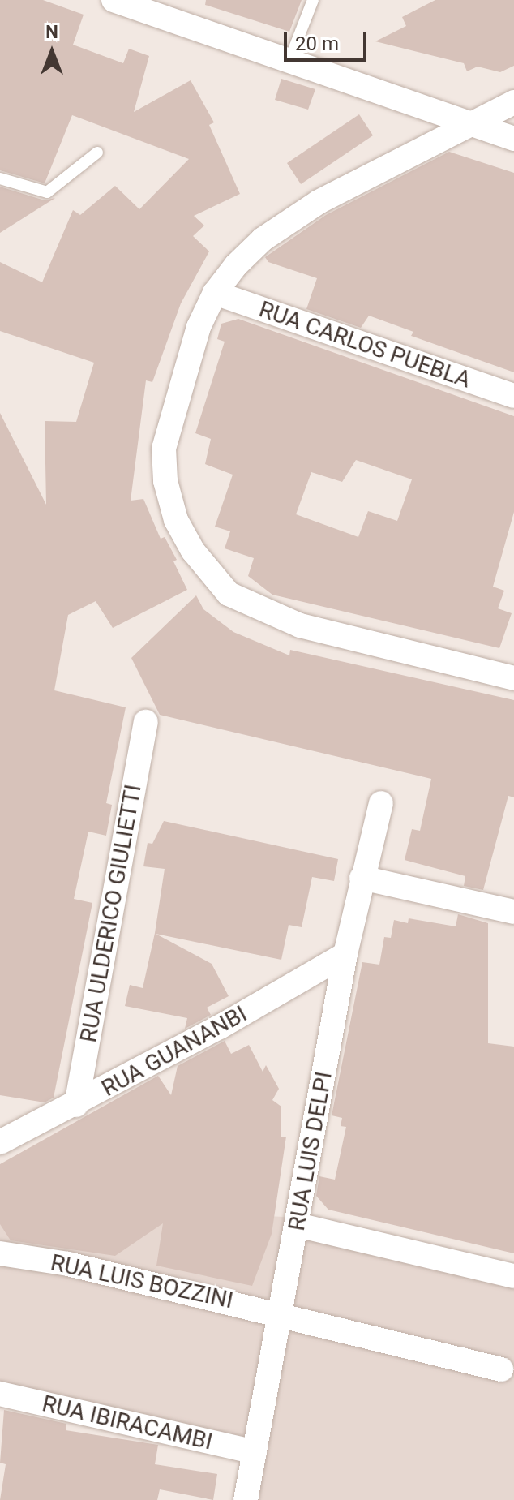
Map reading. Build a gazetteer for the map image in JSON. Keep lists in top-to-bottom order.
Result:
{
  "streets": {
    "street": [
      "RUA CARLOS PUEBLA",
      "RUA ULDERICO GIULIETTI",
      "RUA GUANANBI",
      "RUA LUIS DELPI",
      "RUA LUIS BOZZINI",
      "RUA IBIRACAMBI"
    ]
  },
  "crossings": [
    ["RUA ULDERICO GIULIETTI", "RUA GUANANBI"],
    ["RUA GUANANBI", "RUA LUIS DELPI"],
    ["RUA LUIS DELPI", "RUA LUIS BOZZINI"],
    ["RUA LUIS DELPI", "RUA IBIRACAMBI"]
  ],
  "scale_bar": "20 m",
  "north": "top"
}
